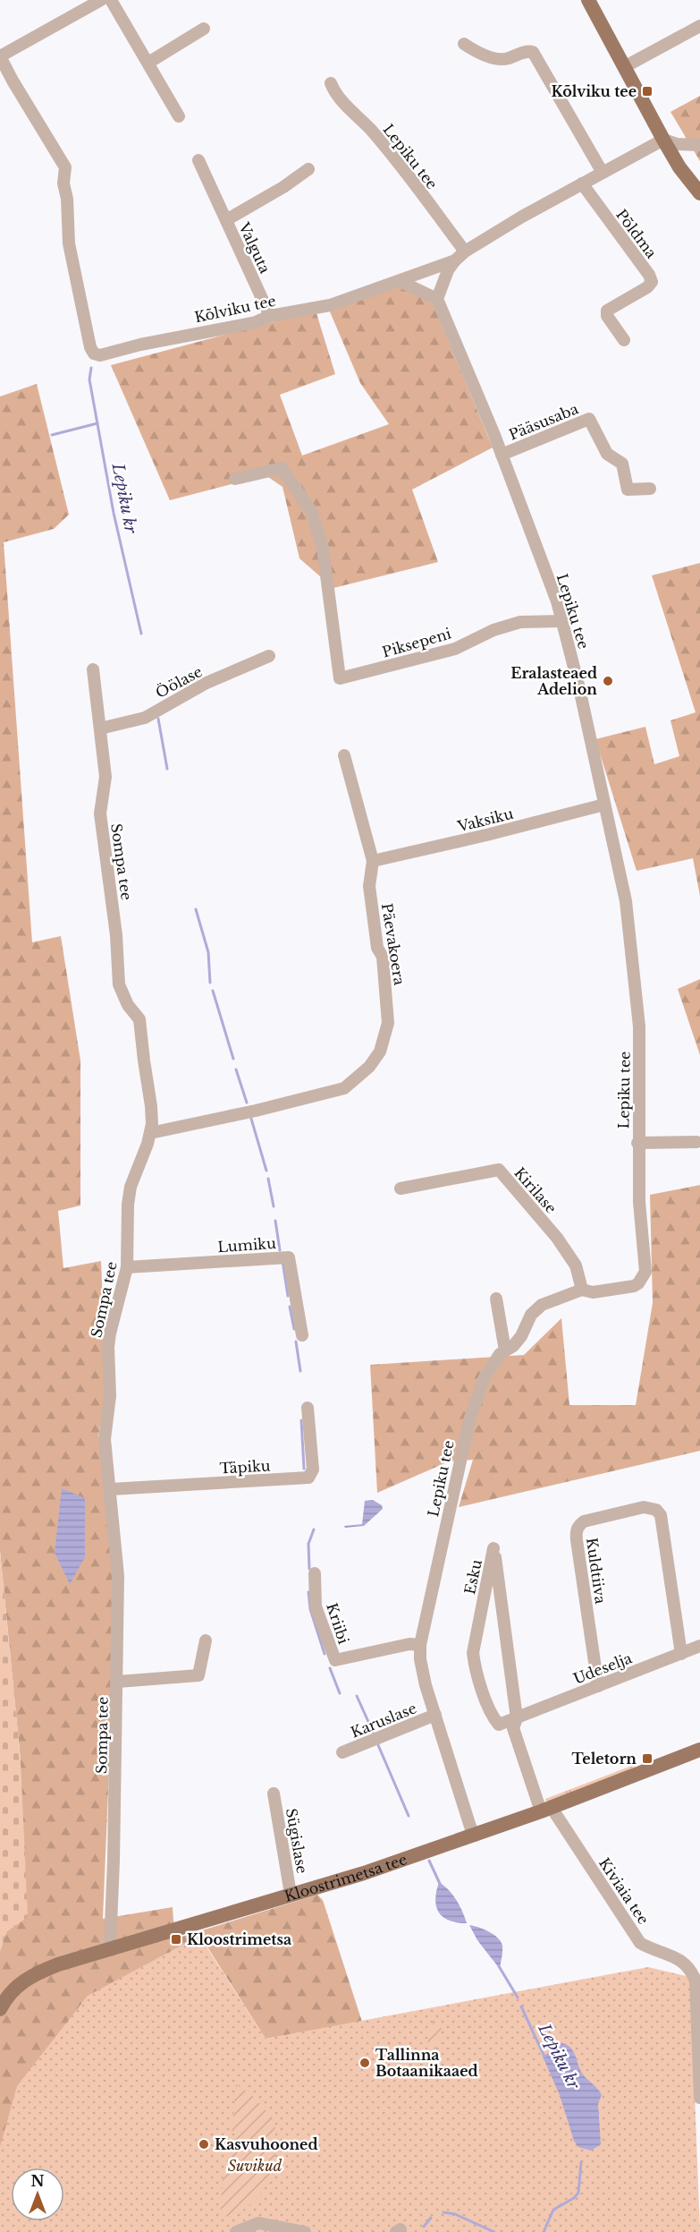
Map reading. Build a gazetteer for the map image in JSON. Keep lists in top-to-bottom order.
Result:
{
  "streets": {
    "main road": ["Kloostrimetsa tee"],
    "street": [
      "Lepiku tee",
      "Põldma",
      "Valguta",
      "Kõlviku tee",
      "Pääsusaba",
      "Piksepeni",
      "Öölase",
      "Vaksiku",
      "Sompa tee",
      "Päevakoera",
      "Kirilase",
      "Lumiku",
      "Täpiku",
      "Kuldtiiva",
      "Esku",
      "Kriibi",
      "Udeselja",
      "Karuslase",
      "Sügislase",
      "Kiviaia tee"
    ]
  },
  "crossings": [
    ["Lepiku tee", "Kõlviku tee"],
    ["Lepiku tee", "Pääsusaba"],
    ["Lepiku tee", "Piksepeni"],
    ["Lepiku tee", "Vaksiku"],
    ["Lepiku tee", "Kirilase"],
    ["Lepiku tee", "Kriibi"],
    ["Lepiku tee", "Karuslase"],
    ["Lepiku tee", "Kloostrimetsa tee"],
    ["Põldma", "Kõlviku tee"],
    ["Valguta", "Kõlviku tee"],
    ["Öölase", "Sompa tee"],
    ["Vaksiku", "Päevakoera"],
    ["Sompa tee", "Päevakoera"],
    ["Sompa tee", "Lumiku"],
    ["Sompa tee", "Täpiku"],
    ["Sompa tee", "Kloostrimetsa tee"],
    ["Kuldtiiva", "Udeselja"],
    ["Esku", "Udeselja"],
    ["Esku", "Kloostrimetsa tee"],
    ["Esku", "Kiviaia tee"],
    ["Sügislase", "Kloostrimetsa tee"],
    ["Kloostrimetsa tee", "Kiviaia tee"]
  ],
  "water": ["Lepiku kr"],
  "parks": ["Suvikud"],
  "places": {
    "transit": ["Kõlviku tee", "Teletorn", "Kloostrimetsa"],
    "other": ["Eralasteaed Adelion", "Tallinna Botaanikaaed", "Kasvuhooned"]
  },
  "north": "top"
}
